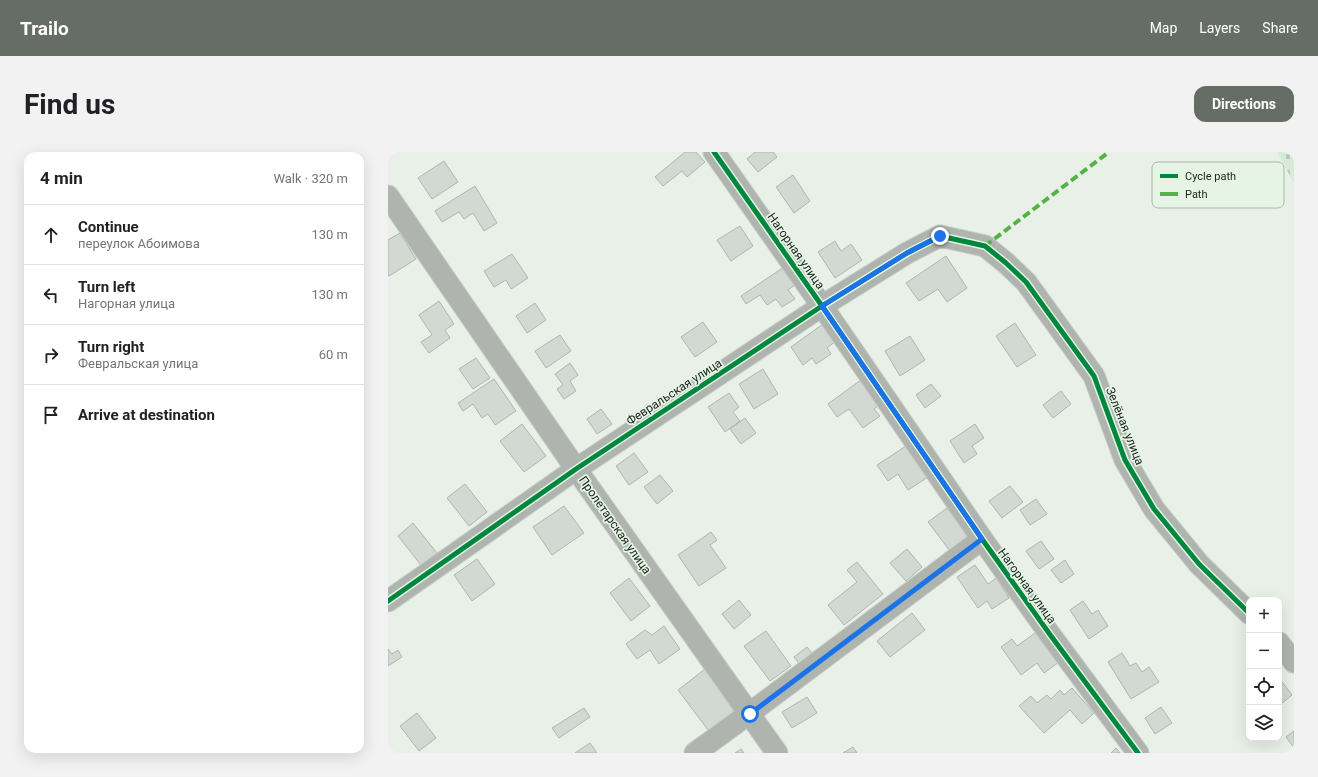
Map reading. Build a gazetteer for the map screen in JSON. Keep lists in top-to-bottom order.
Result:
{
  "streets": {
    "street": [
      "Нагорная улица",
      "Февральская улица",
      "Зелёная улица",
      "Пролетарская улица"
    ]
  },
  "crossings": [
    ["Нагорная улица", "Февральская улица"],
    ["Февральская улица", "Зелёная улица"],
    ["Февральская улица", "Пролетарская улица"]
  ],
  "legend": ["Cycle path", "Path"],
  "page": {
    "header": "Trailo",
    "nav": ["Map", "Layers", "Share"],
    "buttons": "Directions",
    "title": "Find us",
    "heading": ["4 min", "Walk · 320 m"],
    "list": [
      ["Continue", "переулок Абоимова", "130 m"],
      ["Turn left", "Нагорная улица", "130 m"],
      ["Turn right", "Февральская улица", "60 m"],
      "Arrive at destination"
    ],
    "map_buttons": ["+", "−"]
  }
}
